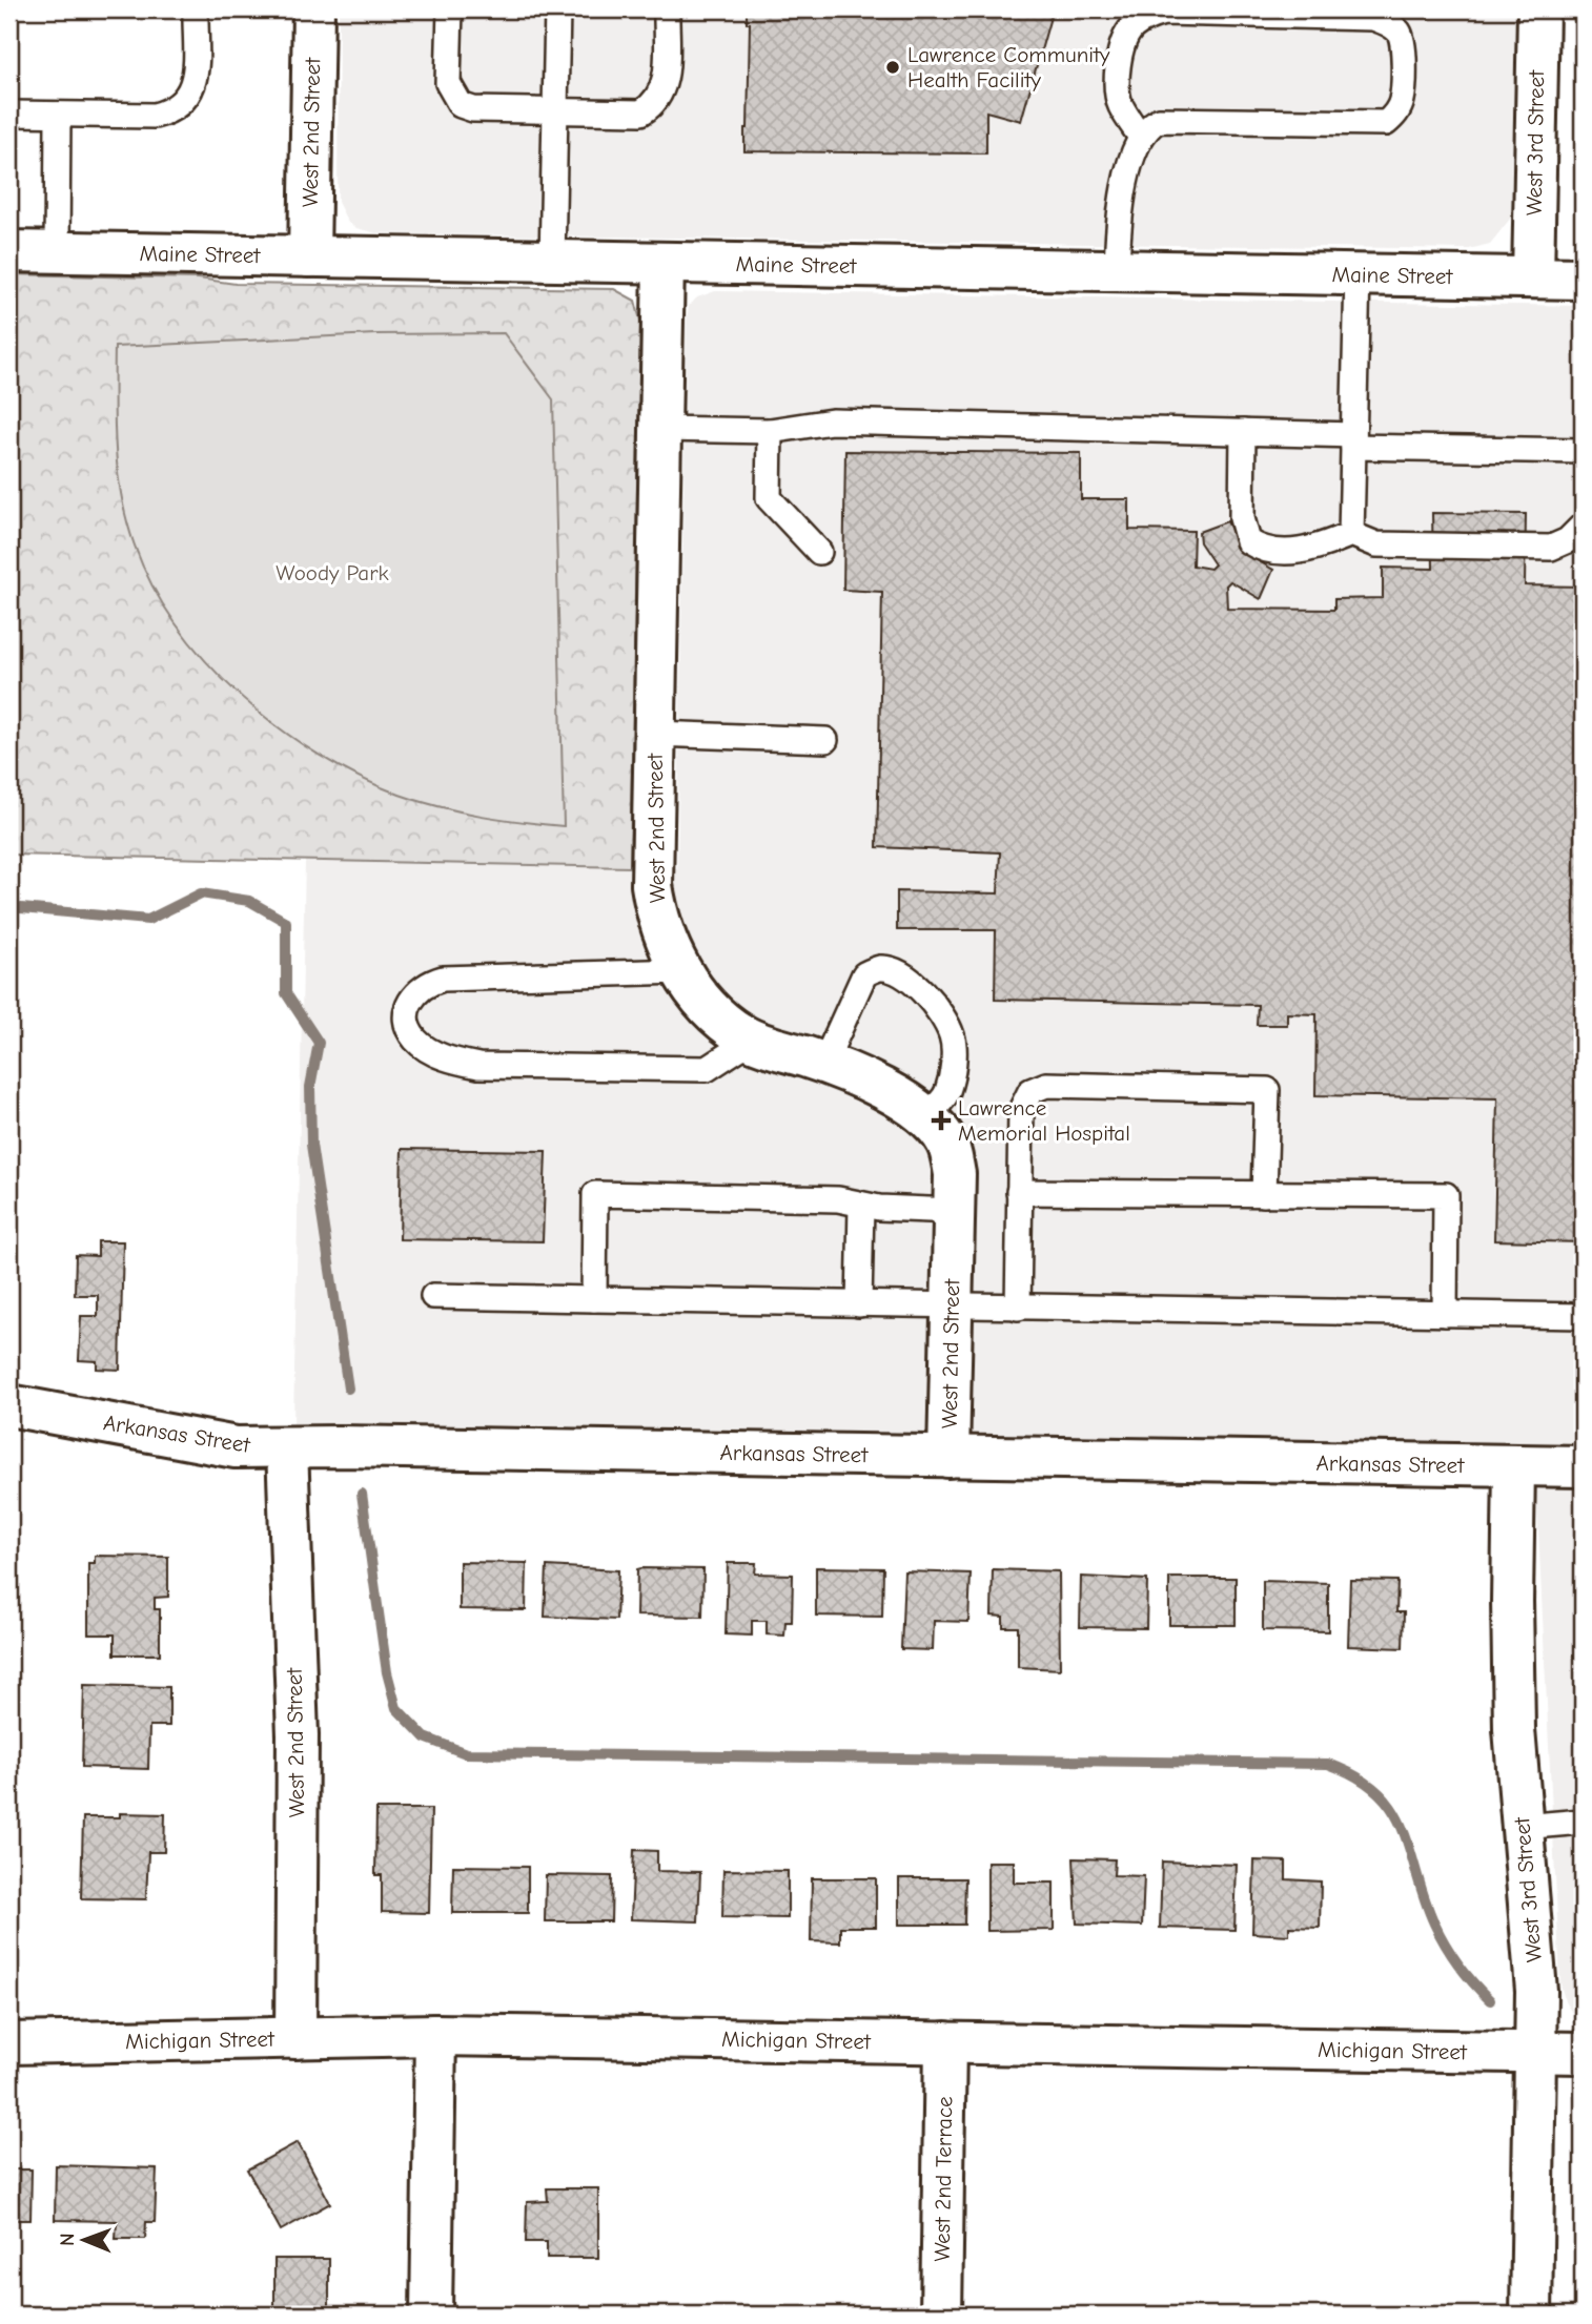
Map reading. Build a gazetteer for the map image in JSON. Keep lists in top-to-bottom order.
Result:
{
  "streets": {
    "street": [
      "West 2nd Street",
      "West 3rd Street",
      "Maine Street",
      "Arkansas Street",
      "Michigan Street",
      "West 2nd Terrace"
    ]
  },
  "crossings": [
    ["West 2nd Street", "Maine Street"],
    ["West 2nd Street", "Arkansas Street"],
    ["West 2nd Street", "Michigan Street"],
    ["West 3rd Street", "Maine Street"],
    ["West 3rd Street", "Arkansas Street"],
    ["West 3rd Street", "Michigan Street"],
    ["Michigan Street", "West 2nd Terrace"]
  ],
  "parks": ["Woody Park"],
  "places": {
    "other": ["Lawrence Community Health Facility"],
    "health": ["Lawrence Memorial Hospital"]
  },
  "north": "left"
}
